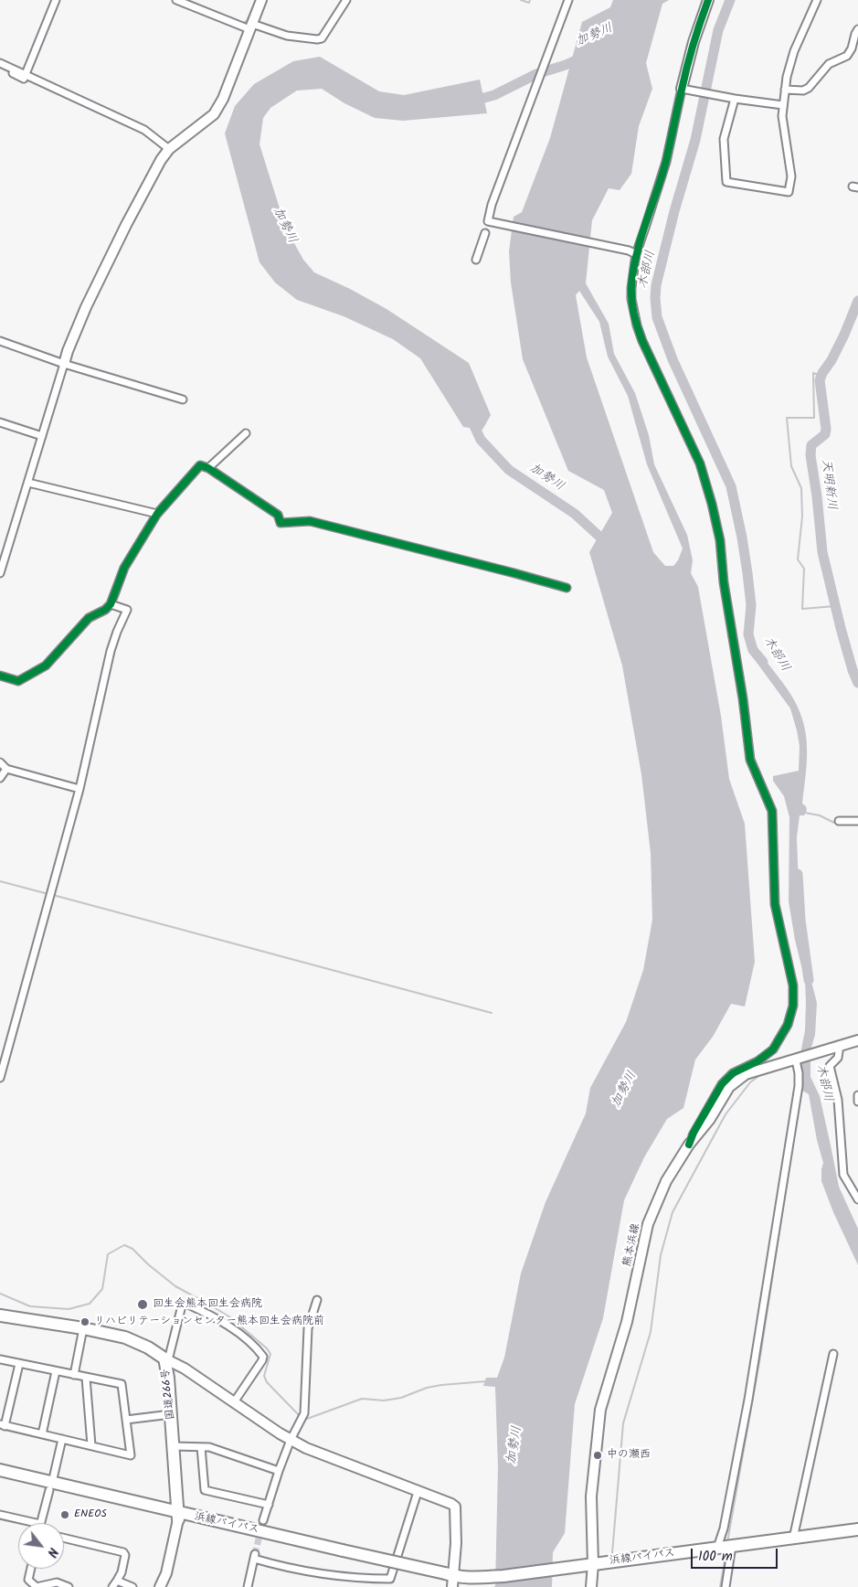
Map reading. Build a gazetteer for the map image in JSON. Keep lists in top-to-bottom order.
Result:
{
  "streets": {
    "highway": ["国道266号", "浜線バイパス"],
    "street": ["熊本浜線"]
  },
  "crossings": [
    ["熊本浜線", "浜線バイパス"],
    ["国道266号", "浜線バイパス"]
  ],
  "water": ["加勢川", "木部川", "天明新川"],
  "places": [
    "回生会熊本回生会病院",
    "リハビリテーションセンター熊本回生会病院前",
    "中の瀬西",
    "ENEOS"
  ],
  "scale_bar": "100 m",
  "north": "bottom right"
}
